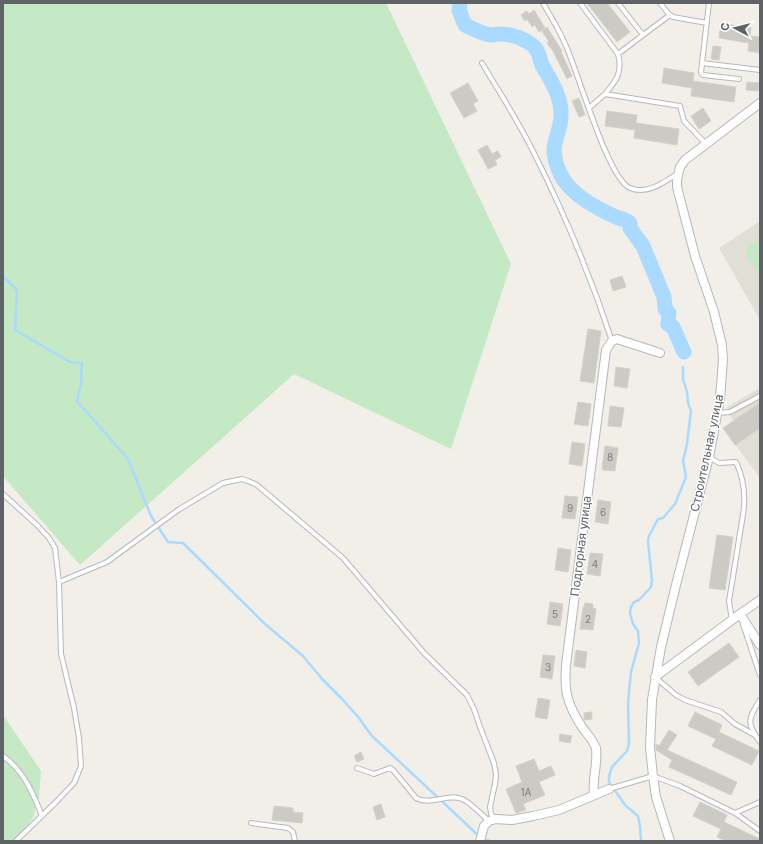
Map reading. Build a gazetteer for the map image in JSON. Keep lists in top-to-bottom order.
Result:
{
  "streets": {
    "street": ["Строительная улица", "Подгорная улица"]
  },
  "house_numbers": [
    "8",
    "9",
    "6",
    "4",
    "5",
    "2",
    "3",
    "1А"
  ],
  "north": "left"
}
